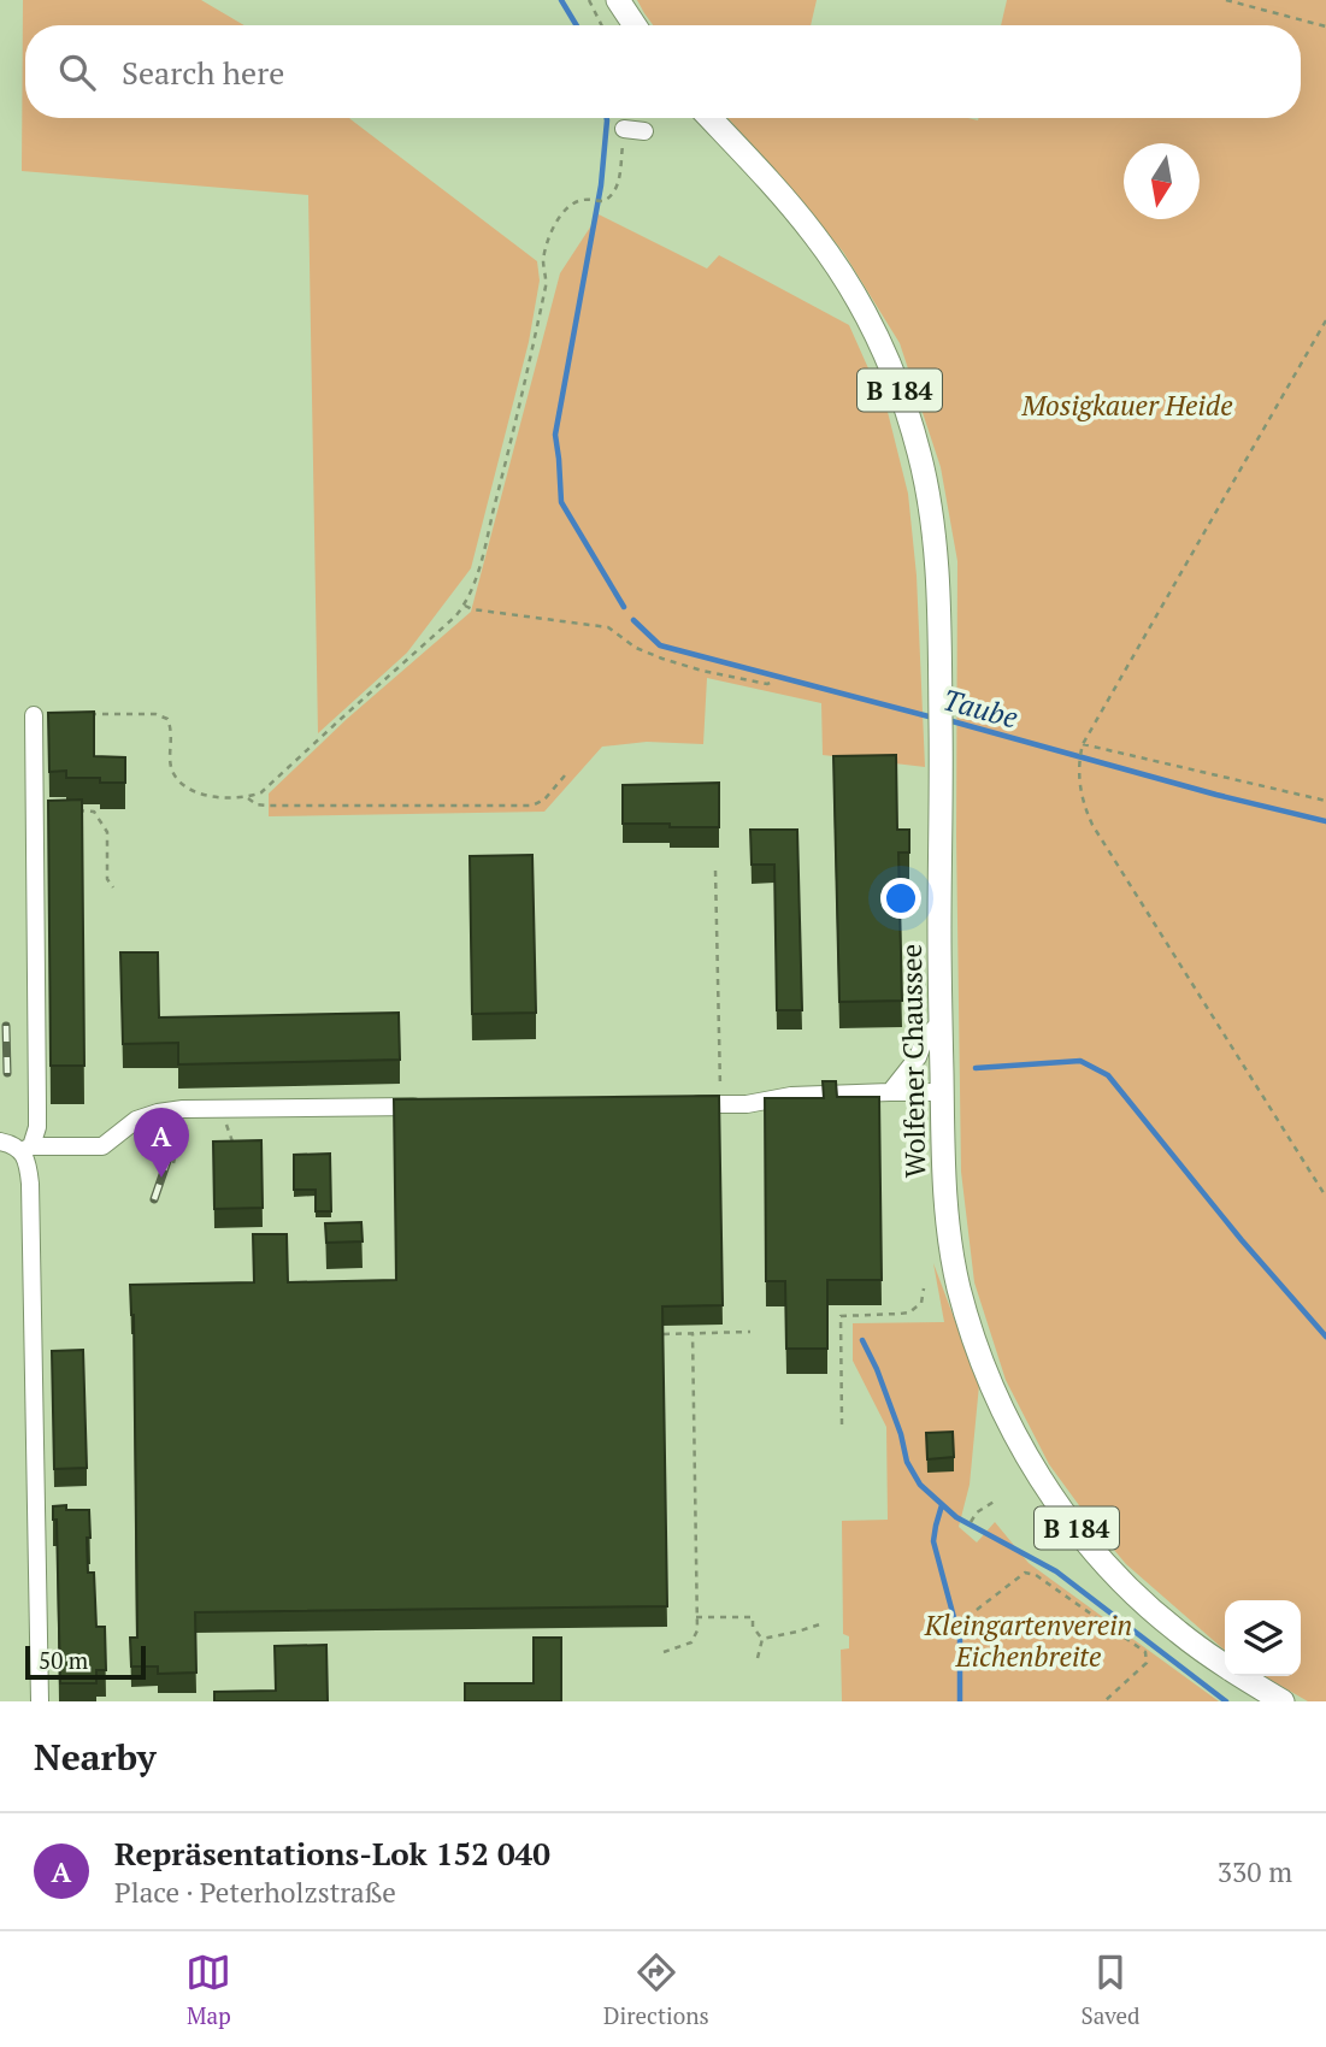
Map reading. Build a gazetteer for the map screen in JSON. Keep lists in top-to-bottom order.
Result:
{
  "streets": {
    "main road": ["B 184", "Wolfener Chaussee"]
  },
  "water": ["Taube"],
  "parks": ["Mosigkauer Heide", "Kleingartenverein Eichenbreite"],
  "scale_bar": "50 m",
  "north": "bottom",
  "page": {
    "search": "Search here",
    "pins": "A",
    "scale": "50 m",
    "heading": "Nearby",
    "list": [
      {
        "mark": "A",
        "name": "Repräsentations-Lok 152 040",
        "note": "Place · Peterholzstraße",
        "value": "330 m"
      }
    ],
    "nav": ["Map", "Directions", "Saved"]
  }
}
